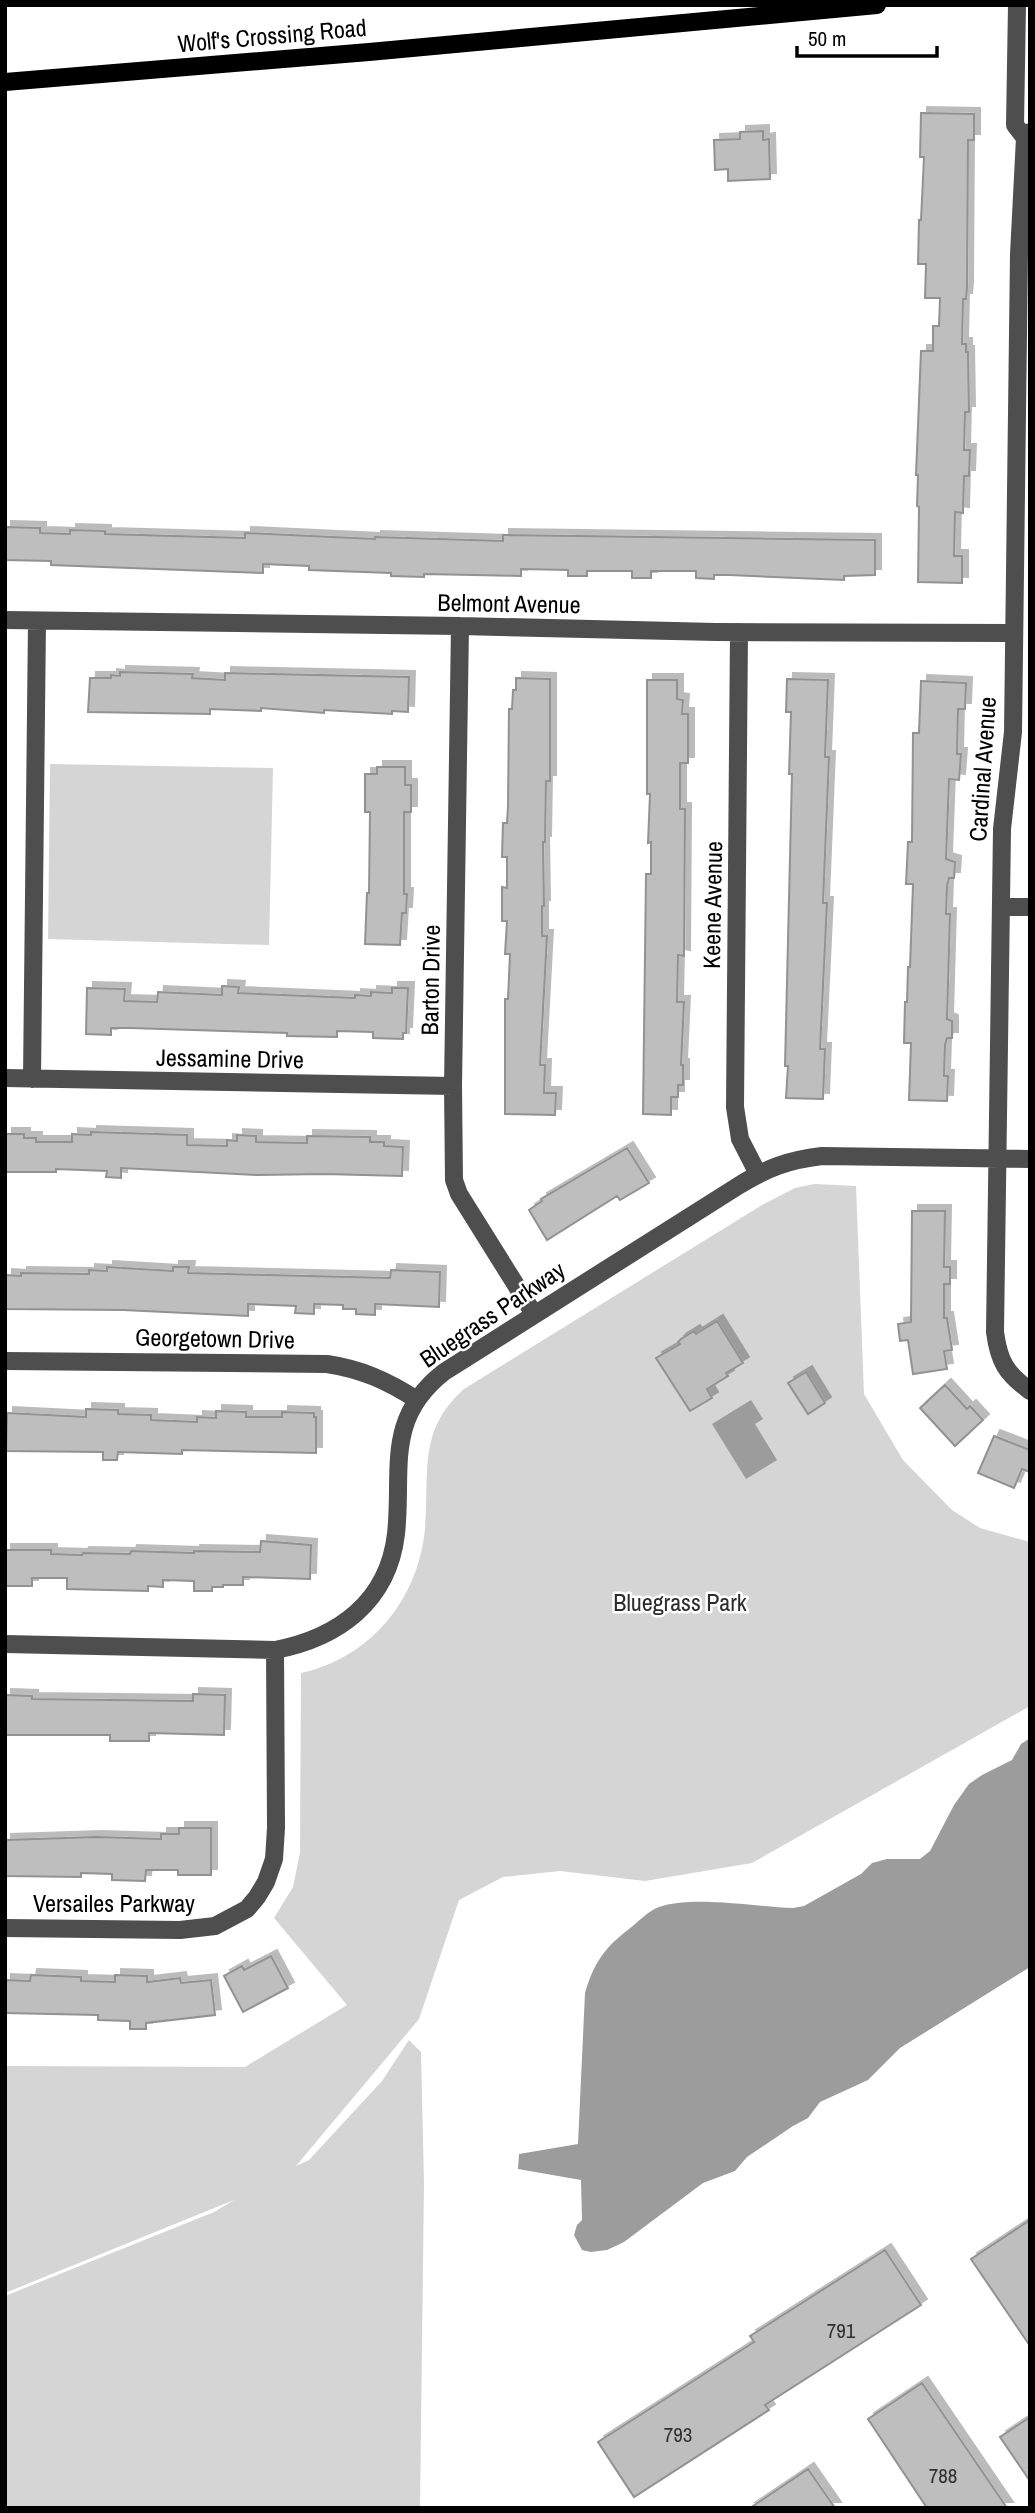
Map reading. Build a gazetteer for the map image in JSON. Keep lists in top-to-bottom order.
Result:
{
  "streets": {
    "main road": ["Wolf's Crossing Road"],
    "street": [
      "Belmont Avenue",
      "Cardinal Avenue",
      "Keene Avenue",
      "Barton Drive",
      "Jessamine Drive",
      "Bluegrass Parkway",
      "Georgetown Drive",
      "Versailes Parkway"
    ]
  },
  "crossings": [
    ["Belmont Avenue", "Cardinal Avenue"],
    ["Belmont Avenue", "Keene Avenue"],
    ["Belmont Avenue", "Barton Drive"],
    ["Cardinal Avenue", "Bluegrass Parkway"],
    ["Keene Avenue", "Bluegrass Parkway"],
    ["Barton Drive", "Jessamine Drive"],
    ["Barton Drive", "Bluegrass Parkway"],
    ["Bluegrass Parkway", "Georgetown Drive"],
    ["Bluegrass Parkway", "Versailes Parkway"]
  ],
  "parks": ["Bluegrass Park"],
  "house_numbers": ["791", "793", "788"],
  "scale_bar": "50 m"
}
